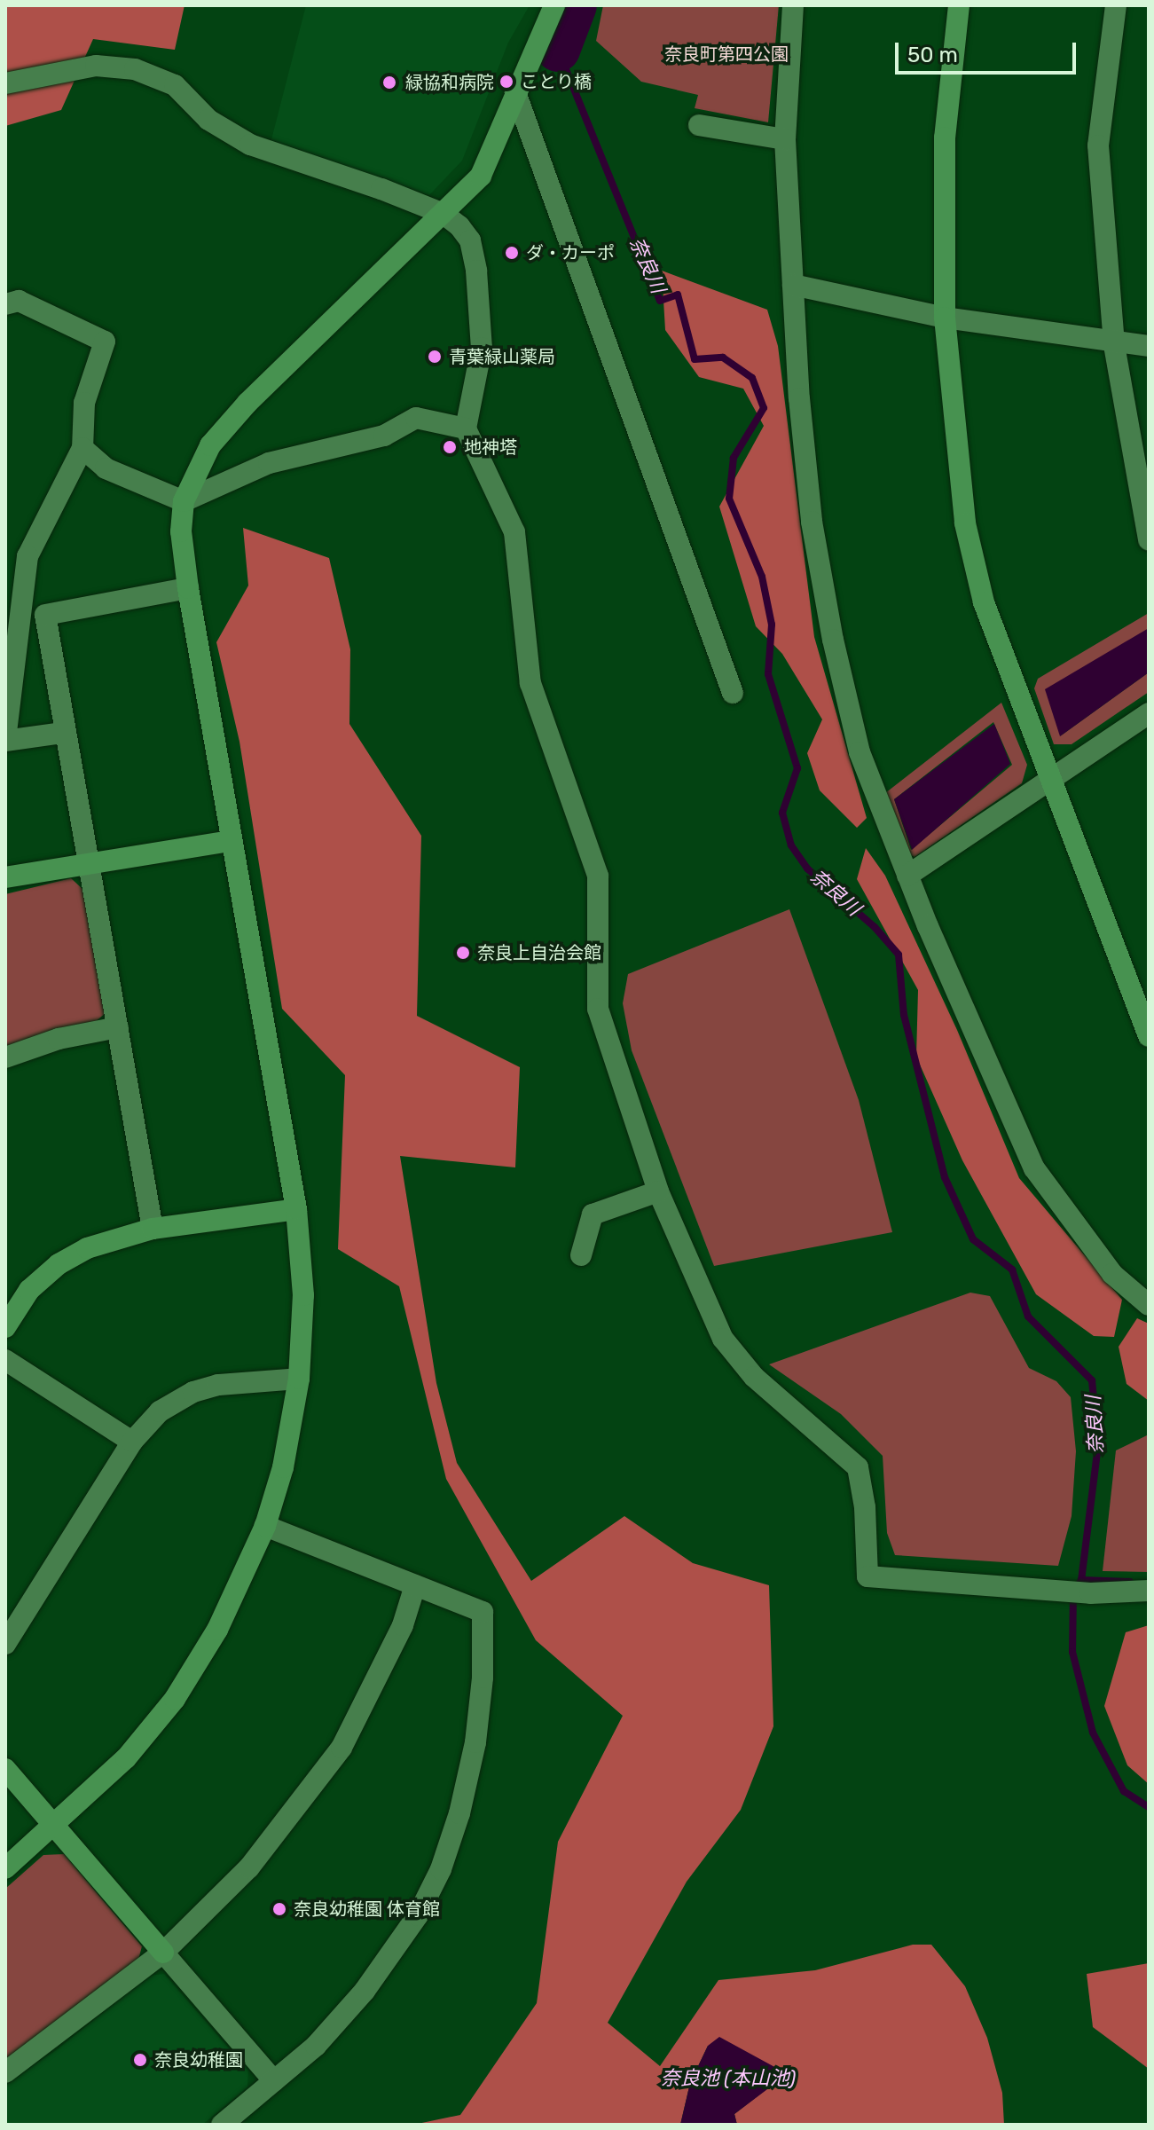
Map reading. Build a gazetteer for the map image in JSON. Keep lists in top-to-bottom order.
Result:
{
  "water": ["奈良川", "奈良池 (本山池)"],
  "parks": ["奈良町第四公園"],
  "places": [
    "ことり橋",
    "緑協和病院",
    "ダ・カーポ",
    "青葉緑山薬局",
    "地神塔",
    "奈良上自治会館",
    "奈良幼稚園 体育館",
    "奈良幼稚園"
  ],
  "scale_bar": "50 m"
}
